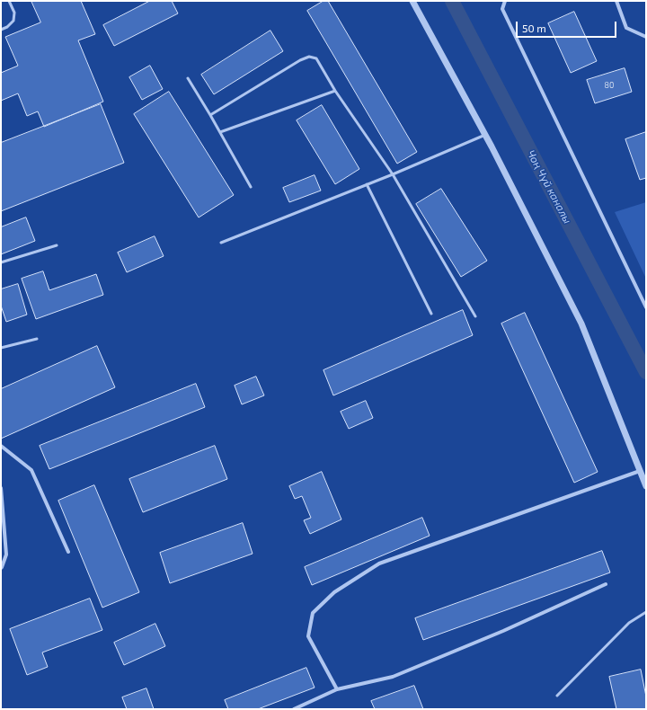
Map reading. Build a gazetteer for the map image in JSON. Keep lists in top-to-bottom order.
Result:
{
  "water": ["Чоң Чүй каналы"],
  "house_numbers": ["80"],
  "scale_bar": "50 m"
}
